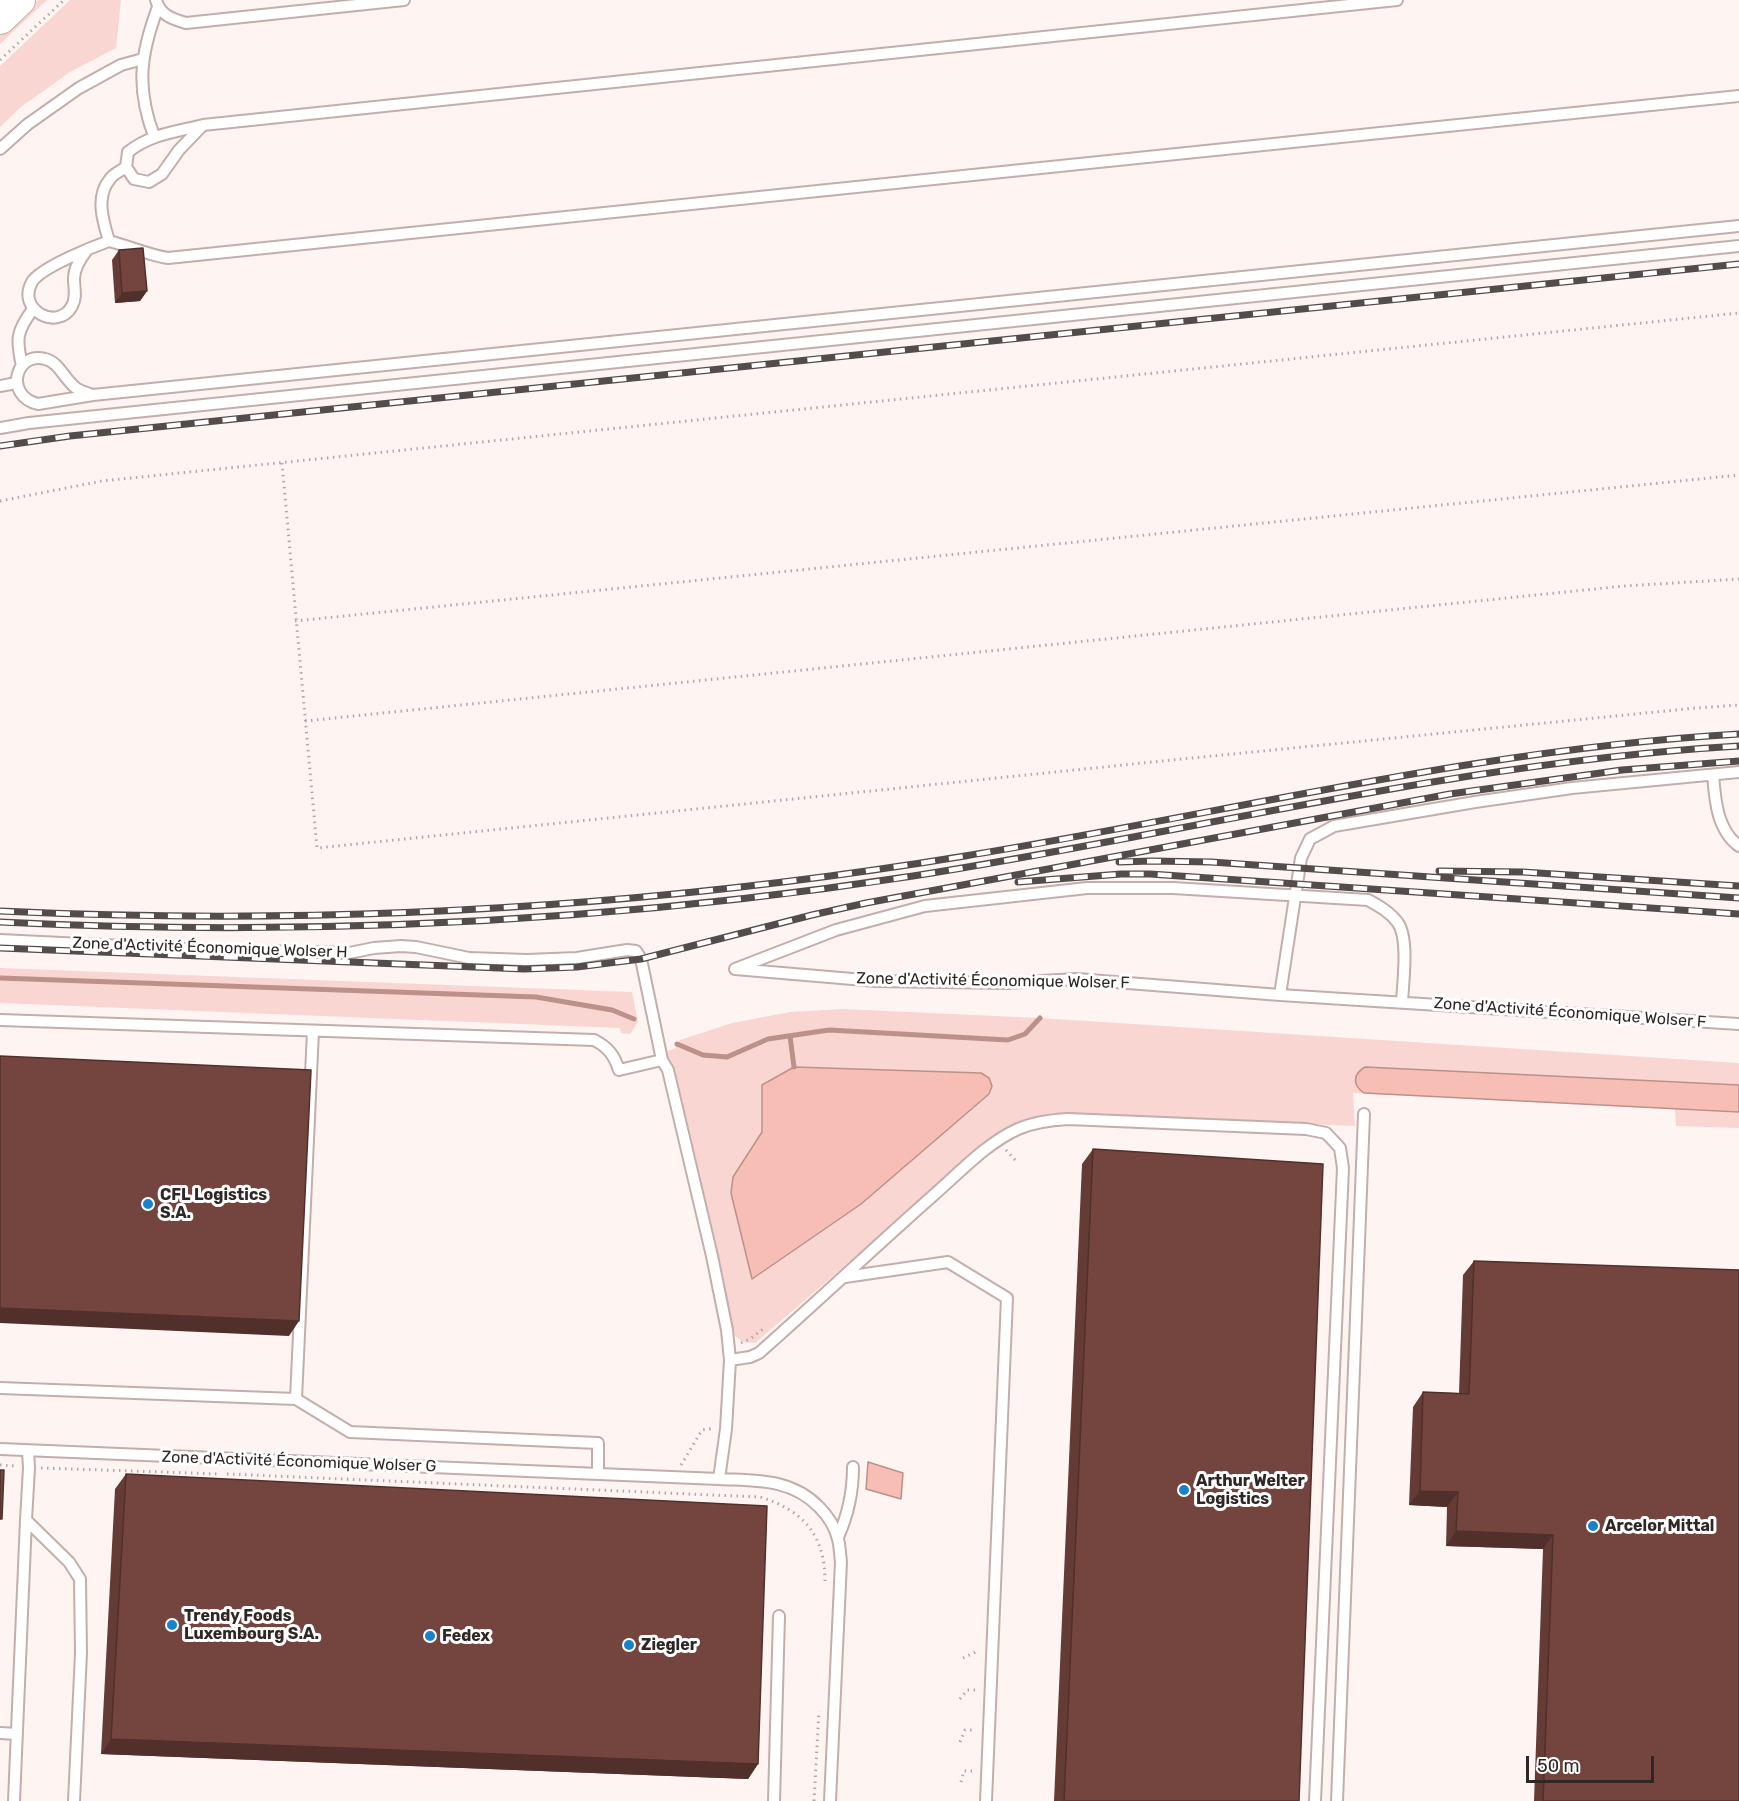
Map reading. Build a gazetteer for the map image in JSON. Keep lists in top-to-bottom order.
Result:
{
  "streets": {
    "lane": ["Zone d'Activité Économique Wolser H", "Zone d'Activité Économique Wolser F", "Zone d'Activité Économique Wolser G"]
  },
  "places": [
    "CFL Logistics S.A.",
    "Arthur Welter Logistics",
    "Arcelor Mittal",
    "Trendy Foods Luxembourg S.A.",
    "Fedex",
    "Ziegler"
  ],
  "scale_bar": "50 m"
}
